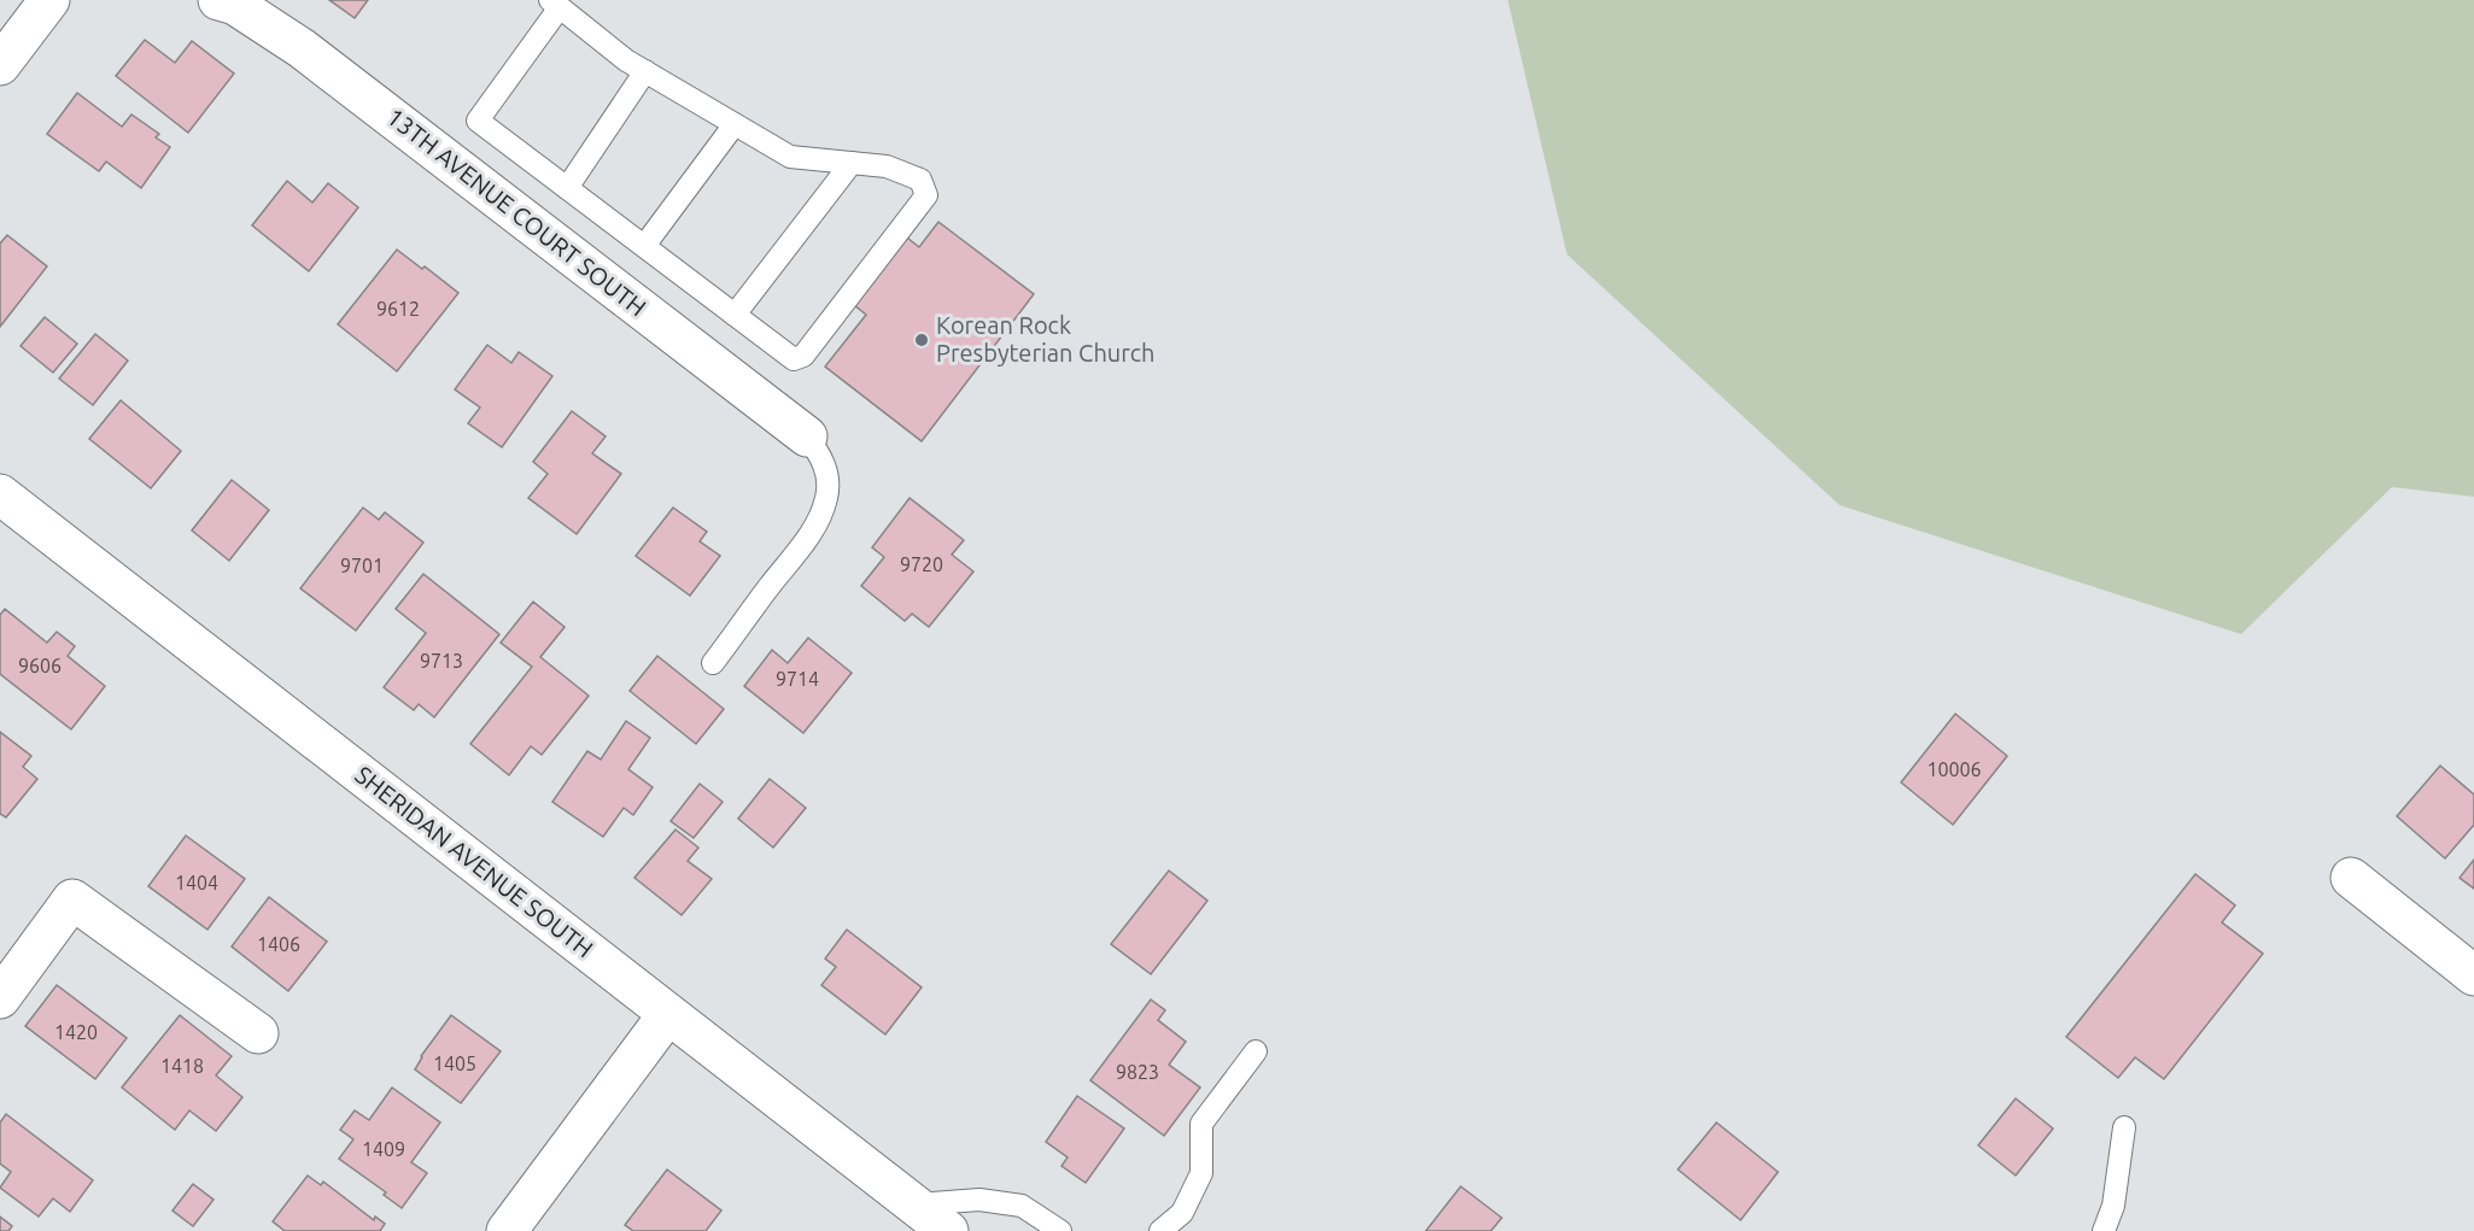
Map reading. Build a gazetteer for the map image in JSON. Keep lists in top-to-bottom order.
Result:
{
  "streets": {
    "street": ["13TH AVENUE COURT SOUTH", "SHERIDAN AVENUE SOUTH"]
  },
  "places": ["Korean Rock Presbyterian Church"],
  "house_numbers": [
    "9612",
    "9720",
    "9701",
    "9713",
    "9606",
    "9714",
    "10006",
    "1404",
    "1406",
    "1420",
    "1405",
    "1418",
    "9823",
    "1409"
  ]
}
